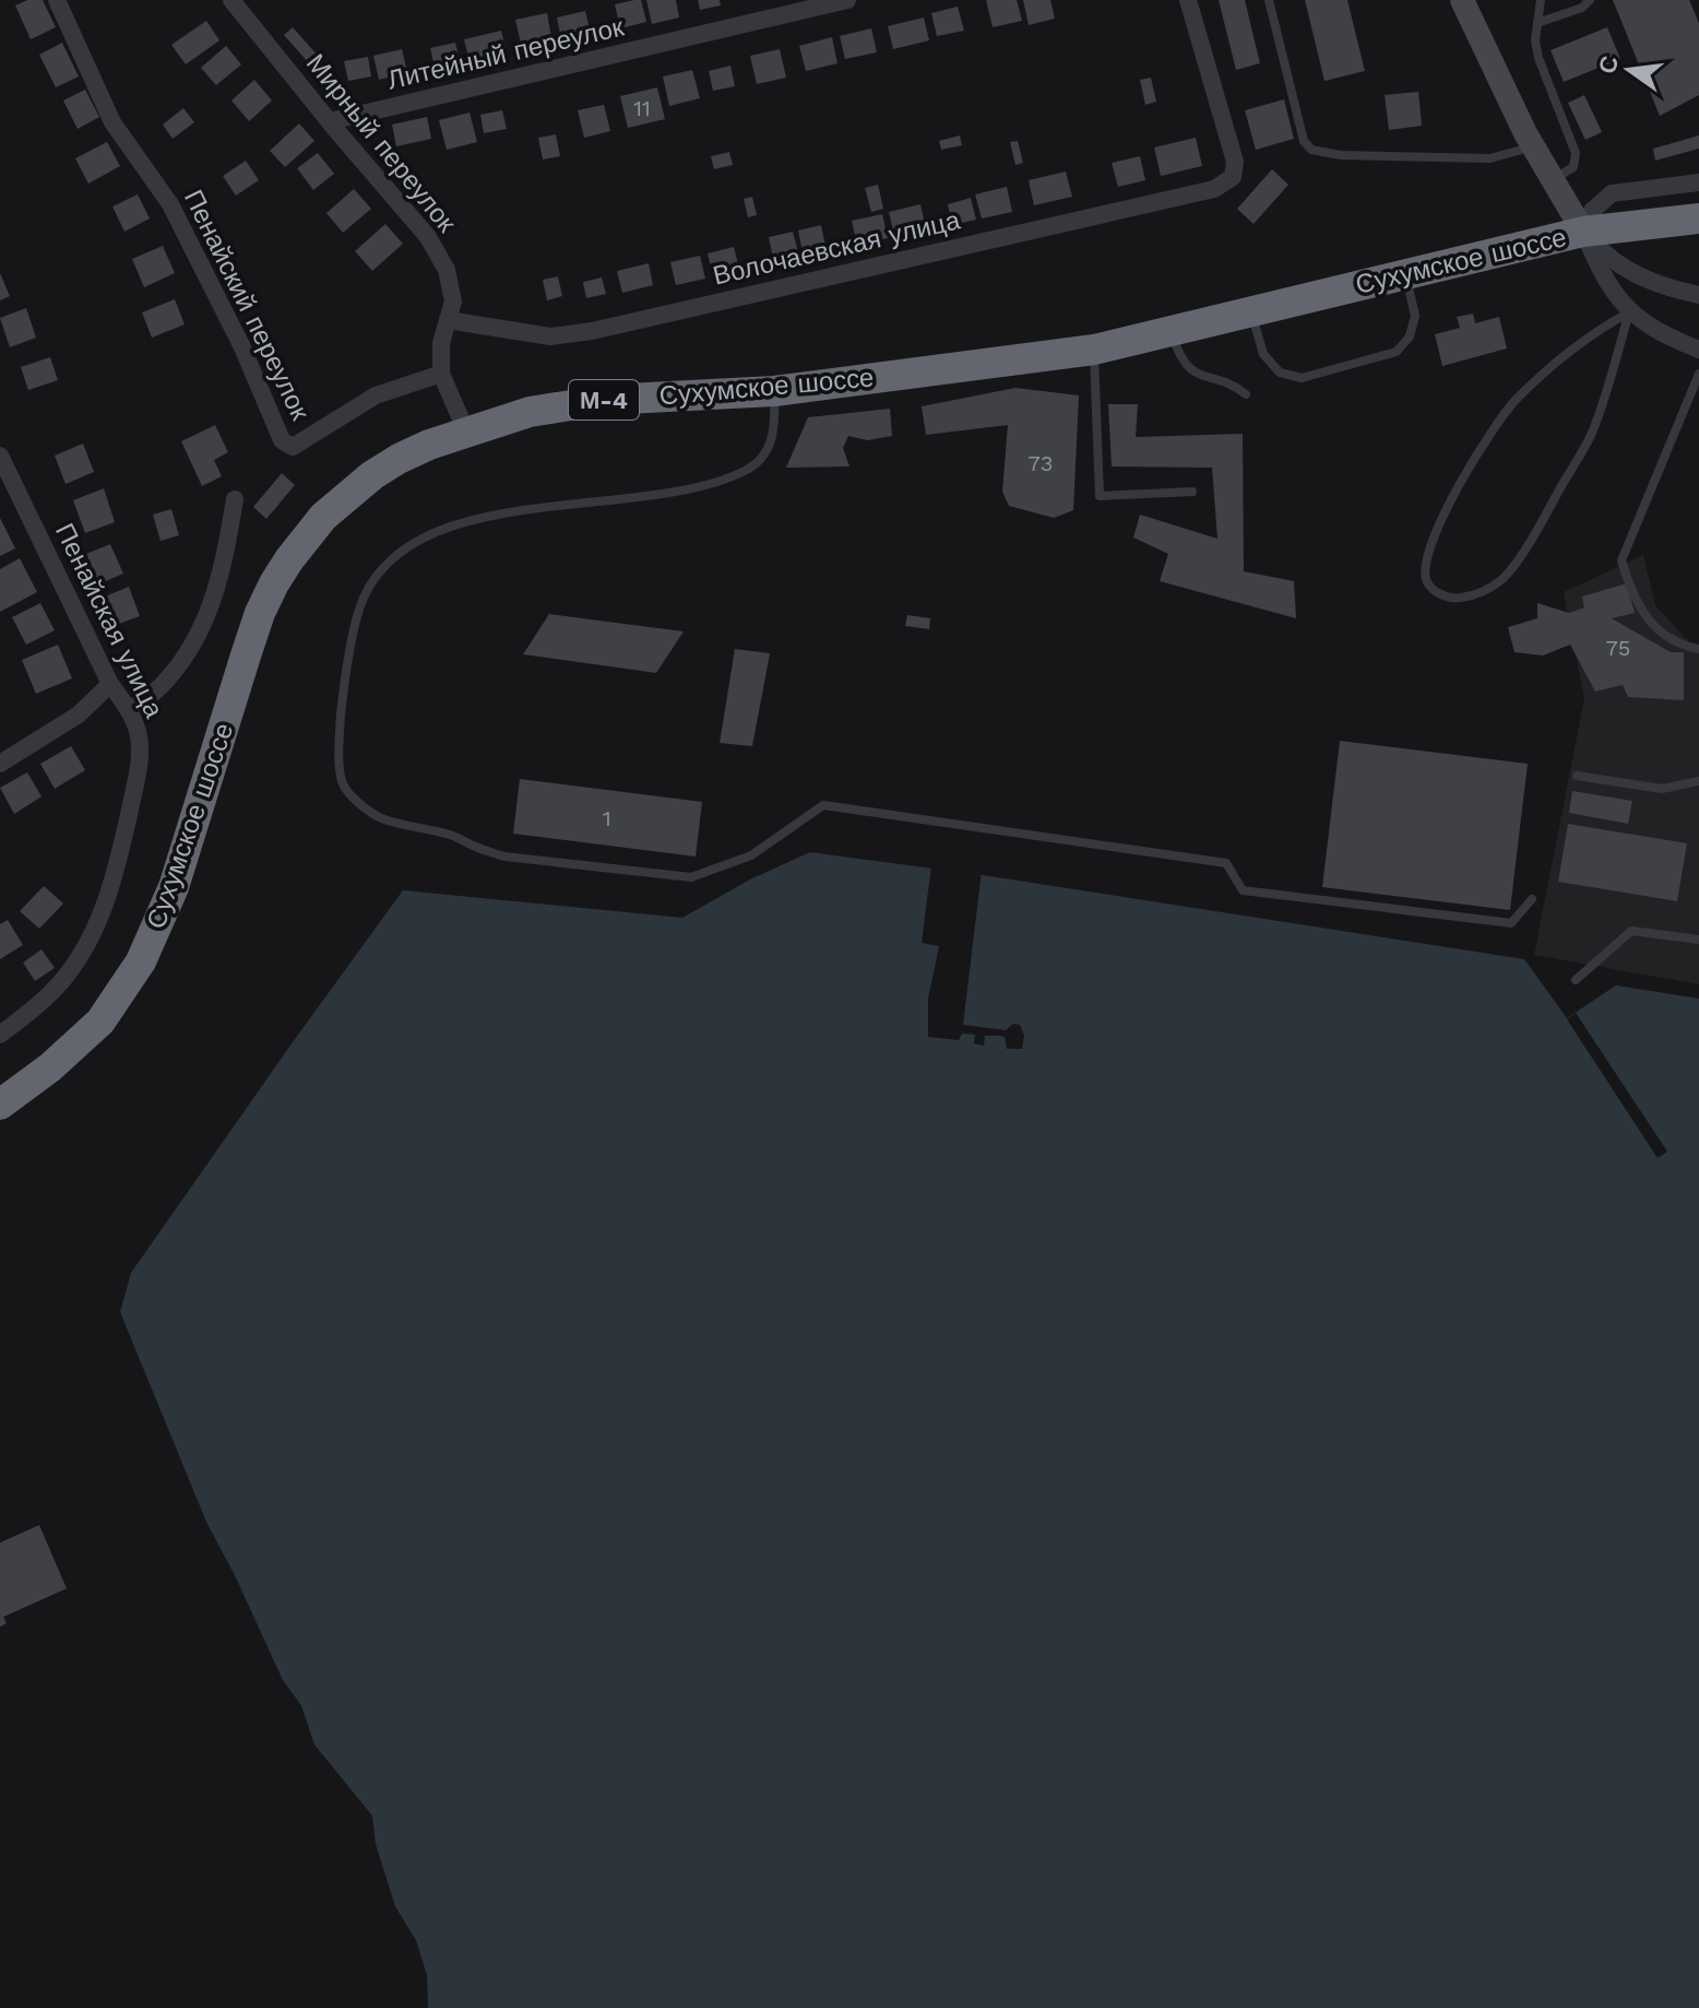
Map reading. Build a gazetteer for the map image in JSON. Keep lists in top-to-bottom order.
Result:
{
  "streets": {
    "highway": ["Сухумское шоссе", "М-4"],
    "street": [
      "Литейный переулок",
      "Мирный переулок",
      "Волочаевская улица",
      "Пенайский переулок",
      "Пенайская улица"
    ]
  },
  "crossings": [
    ["Литейный переулок", "Мирный переулок"],
    ["Мирный переулок", "Волочаевская улица"],
    ["Мирный переулок", "Сухумское шоссе"],
    ["Мирный переулок", "Пенайский переулок"]
  ],
  "house_numbers": [
    "11",
    "73",
    "75",
    "1"
  ],
  "north": "left"
}
